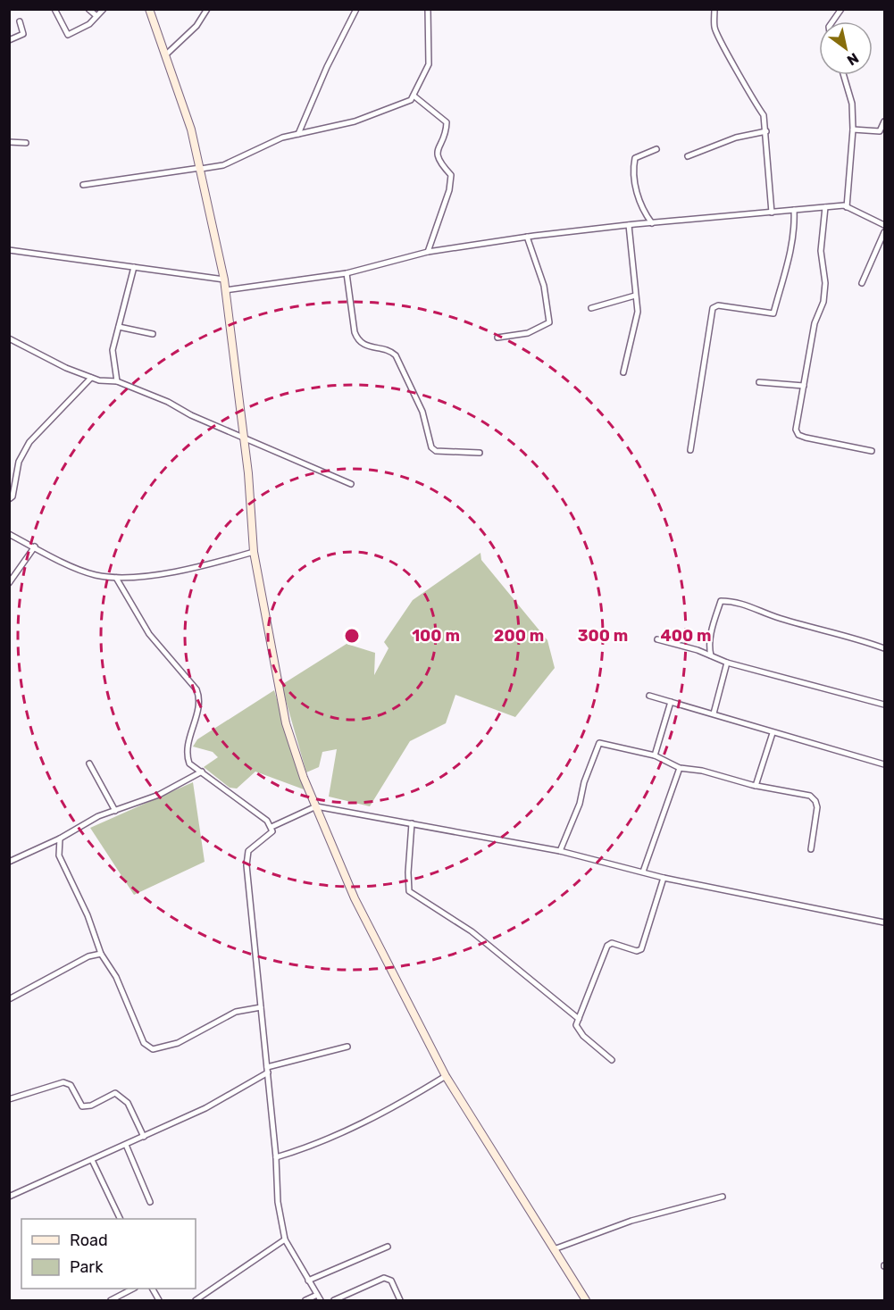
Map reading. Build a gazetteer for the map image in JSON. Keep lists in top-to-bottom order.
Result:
{
  "legend": ["Road", "Park"],
  "north": "bottom right",
  "rings": [
    "100 m",
    "200 m",
    "300 m",
    "400 m"
  ]
}
